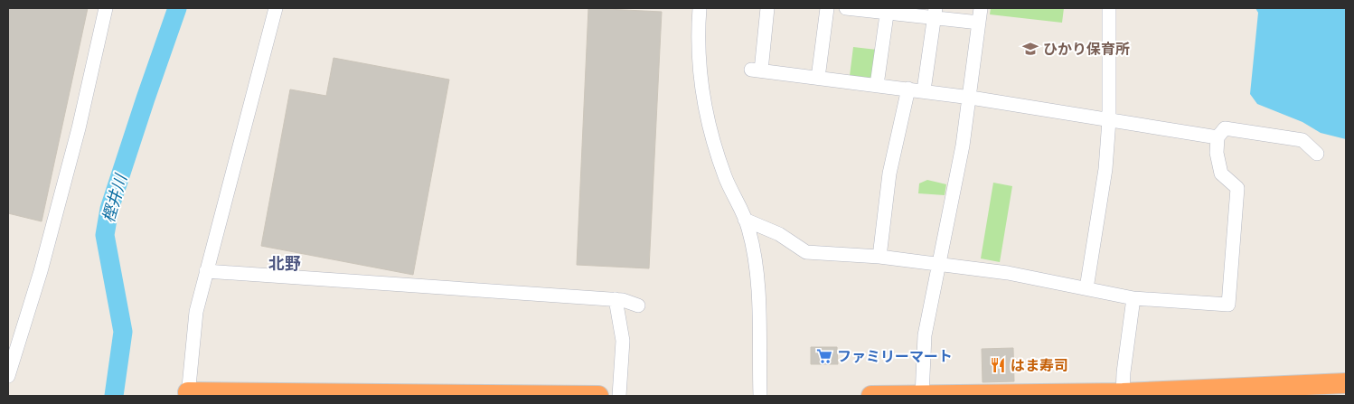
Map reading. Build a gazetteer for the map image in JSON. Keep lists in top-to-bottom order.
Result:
{
  "districts": ["北野"],
  "water": ["樫井川"],
  "places": {
    "school or university": ["ひかり保育所"],
    "supermarket": ["ファミリーマート"],
    "restaurant": ["はま寿司"]
  }
}
